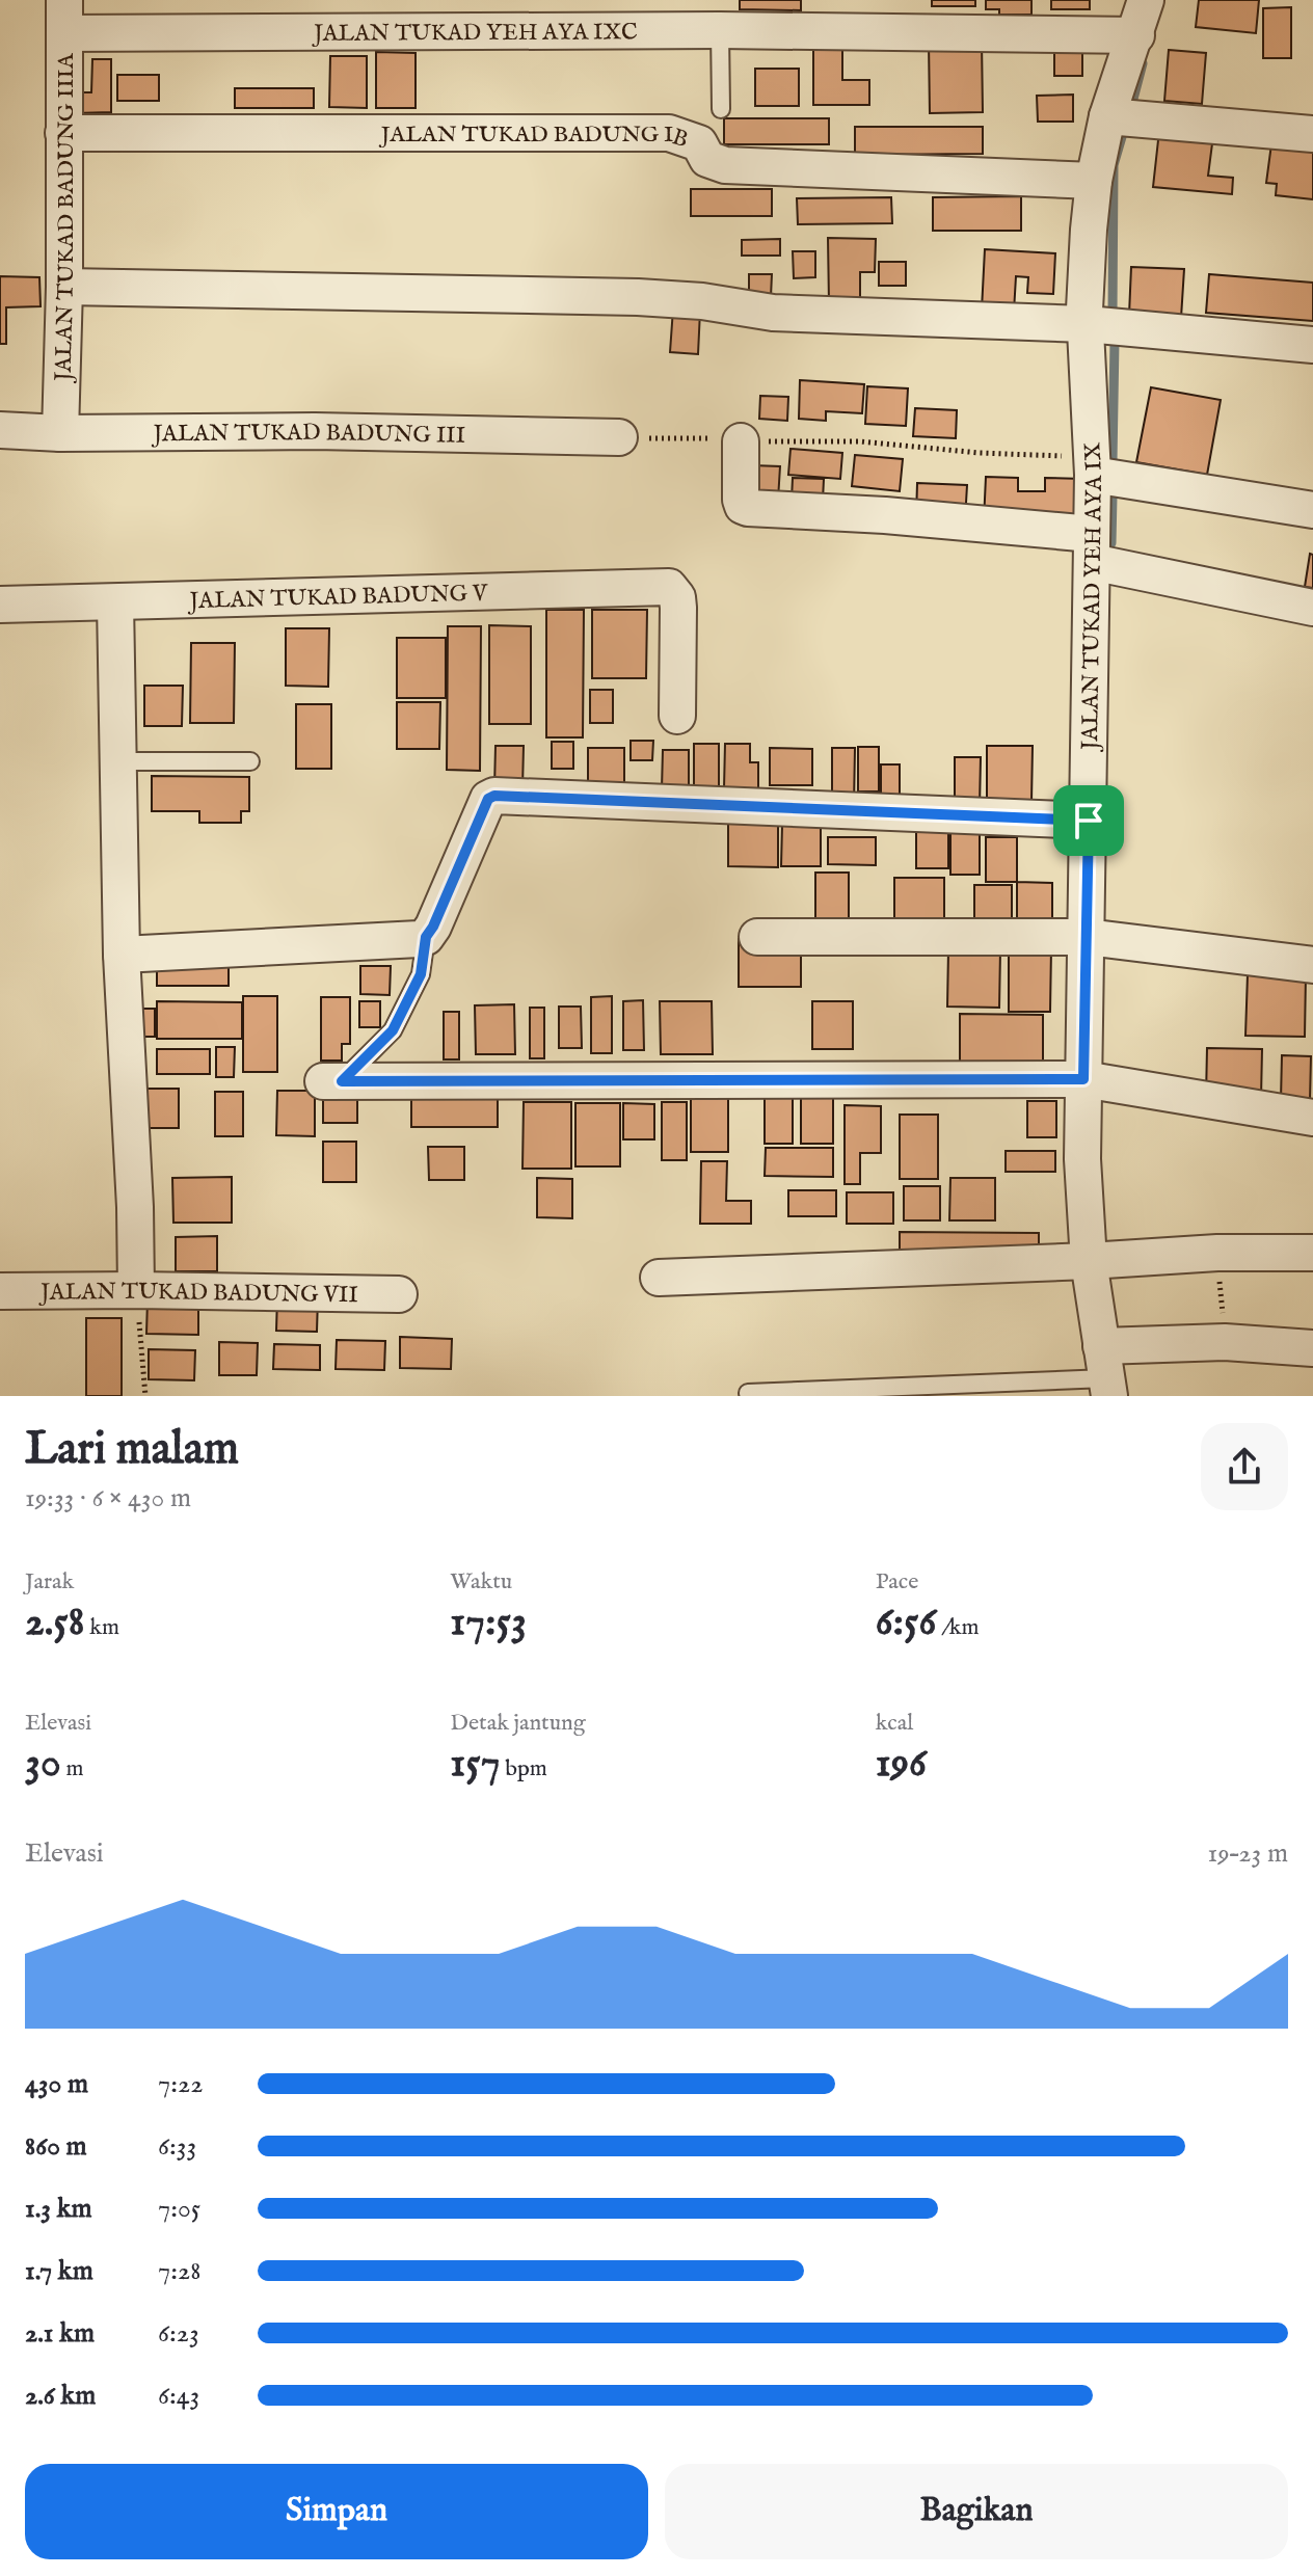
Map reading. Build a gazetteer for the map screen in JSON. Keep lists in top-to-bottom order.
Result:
{
  "streets": {
    "street": [
      "JALAN TUKAD YEH AYA IXC",
      "JALAN TUKAD BADUNG IB",
      "JALAN TUKAD BADUNG IIIA",
      "JALAN TUKAD BADUNG III",
      "JALAN TUKAD YEH AYA IX",
      "JALAN TUKAD BADUNG V",
      "JALAN TUKAD BADUNG VII"
    ]
  },
  "crossings": [
    ["JALAN TUKAD YEH AYA IXC", "JALAN TUKAD BADUNG IIIA"],
    ["JALAN TUKAD YEH AYA IXC", "JALAN TUKAD YEH AYA IX"],
    ["JALAN TUKAD BADUNG IB", "JALAN TUKAD BADUNG IIIA"],
    ["JALAN TUKAD BADUNG IB", "JALAN TUKAD YEH AYA IX"],
    ["JALAN TUKAD BADUNG IIIA", "JALAN TUKAD BADUNG III"]
  ],
  "page": {
    "heading": ["Lari malam", "19:33 · 6 × 430 m"],
    "stats": [
      ["Jarak", "2.58 km"],
      ["Waktu", "17:53"],
      ["Pace", "6:56 /km"],
      ["Elevasi", "30 m"],
      ["Detak jantung", "157 bpm"],
      ["kcal", "196"]
    ],
    "chart": ["Elevasi", "19–23 m"],
    "list": [
      {
        "name": "430 m",
        "note": "7:22"
      },
      {
        "name": "860 m",
        "note": "6:33"
      },
      {
        "name": "1.3 km",
        "note": "7:05"
      },
      {
        "name": "1.7 km",
        "note": "7:28"
      },
      {
        "name": "2.1 km",
        "note": "6:23"
      },
      {
        "name": "2.6 km",
        "note": "6:43"
      }
    ],
    "buttons": ["Simpan", "Bagikan"]
  }
}
